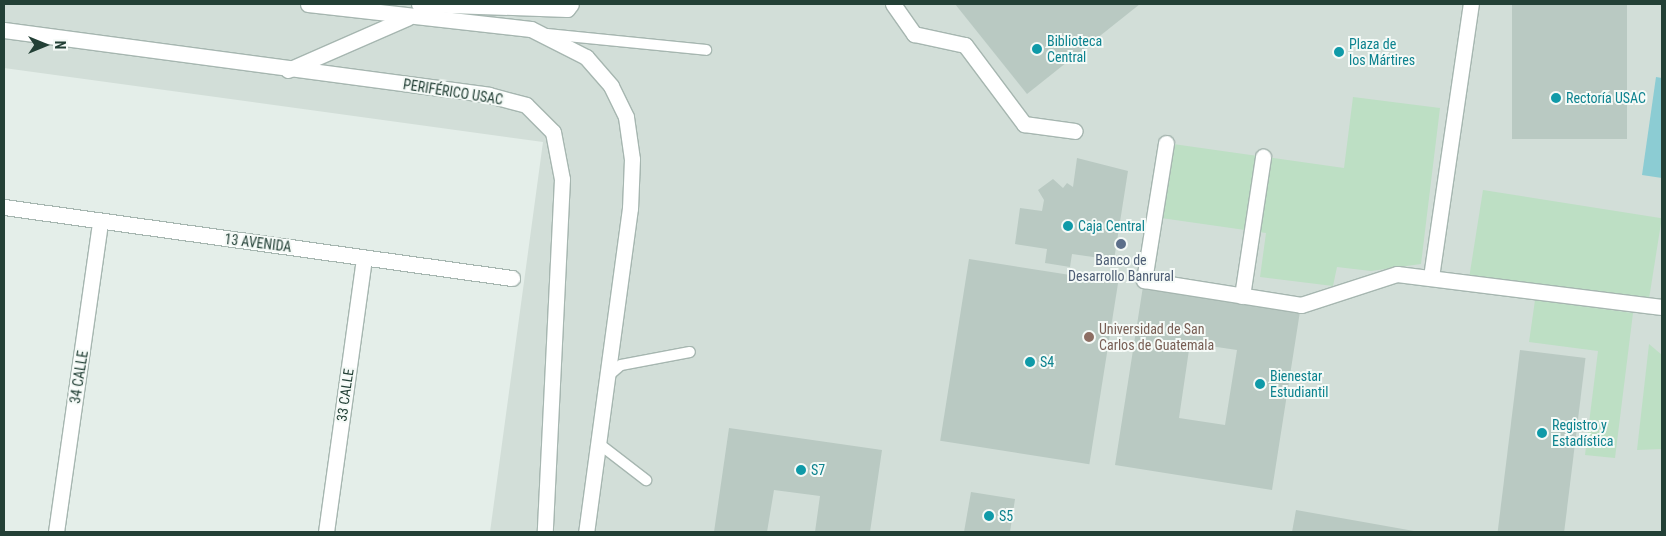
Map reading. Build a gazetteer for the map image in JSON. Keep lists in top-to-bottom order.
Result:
{
  "streets": {
    "street": [
      "PERIFÉRICO USAC",
      "13 AVENIDA",
      "34 CALLE",
      "33 CALLE"
    ]
  },
  "crossings": [
    ["13 AVENIDA", "34 CALLE"],
    ["13 AVENIDA", "33 CALLE"]
  ],
  "places": [
    "Biblioteca Central",
    "Plaza de los Mártires",
    "Rectoría USAC",
    "Caja Central",
    "Banco de Desarrollo Banrural",
    "Universidad de San Carlos de Guatemala",
    "S4",
    "Bienestar Estudiantil",
    "Registro y Estadística",
    "S7",
    "S5"
  ],
  "north": "right"
}
